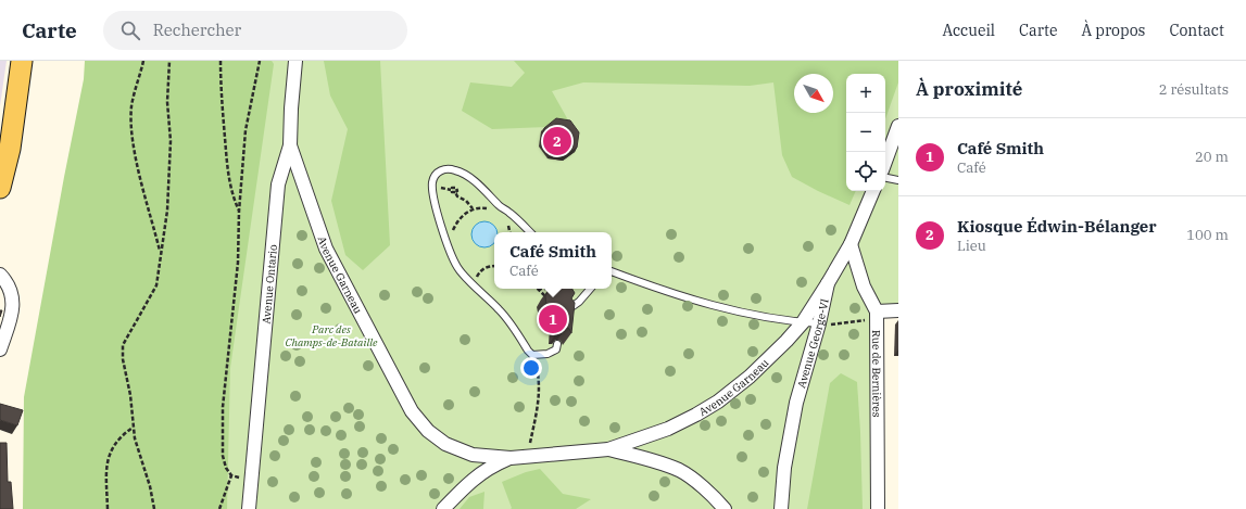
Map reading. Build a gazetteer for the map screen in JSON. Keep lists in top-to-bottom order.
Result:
{
  "streets": {
    "street": [
      "Avenue Garneau",
      "Avenue Ontario",
      "Avenue George-VI",
      "Rue de Bernières"
    ]
  },
  "crossings": [
    ["Avenue Garneau", "Avenue Ontario"],
    ["Avenue Garneau", "Avenue George-VI"],
    ["Avenue George-VI", "Rue de Bernières"]
  ],
  "parks": ["Parc des Champs-de-Bataille"],
  "north": "bottom right",
  "page": {
    "header": "Carte",
    "search": "Rechercher",
    "nav": [
      "Accueil",
      "Carte",
      "À propos",
      "Contact"
    ],
    "heading": ["À proximité", "2 résultats"],
    "map_buttons": ["+", "−"],
    "list": [
      {
        "mark": "1",
        "name": "Café Smith",
        "note": "Café",
        "value": "20 m"
      },
      {
        "mark": "2",
        "name": "Kiosque Édwin-Bélanger",
        "note": "Lieu",
        "value": "100 m"
      }
    ],
    "pins": ["2", "1"],
    "popup": ["Café Smith", "Café"]
  }
}
